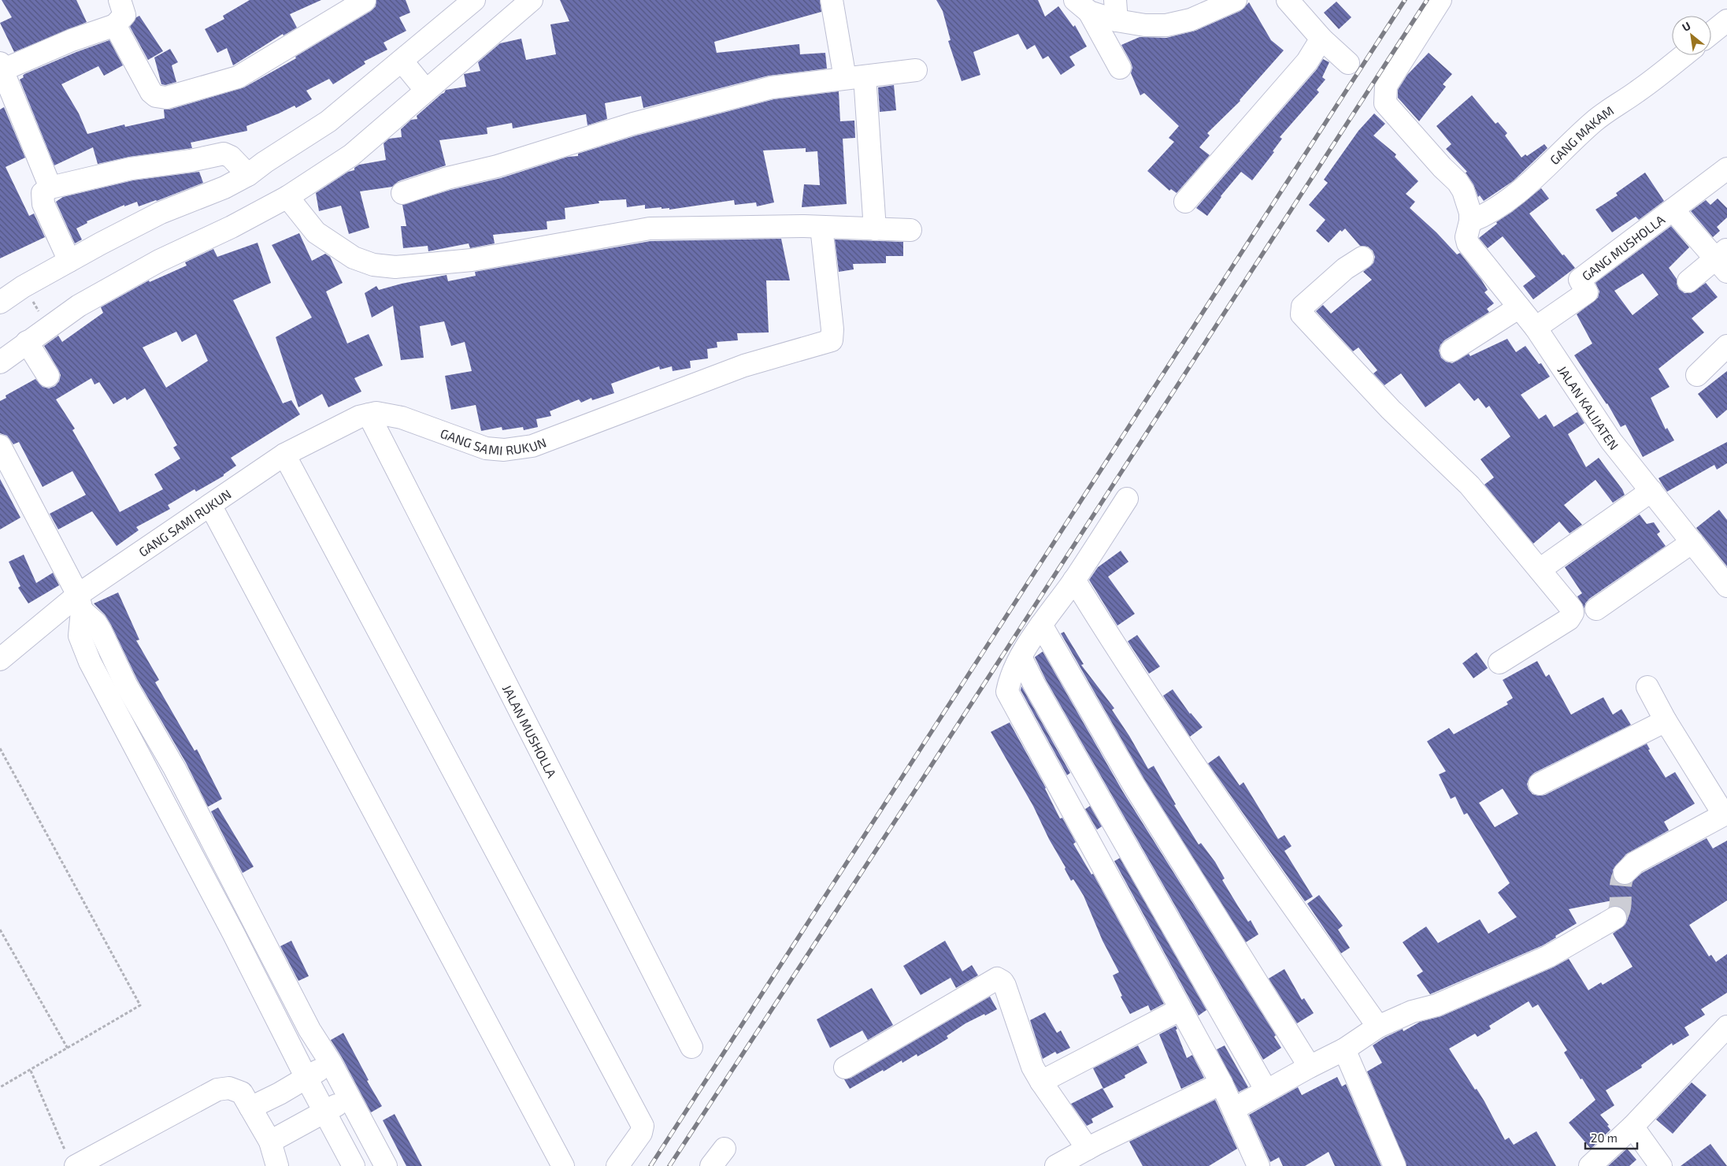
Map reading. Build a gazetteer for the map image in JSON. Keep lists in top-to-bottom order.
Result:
{
  "streets": {
    "street": [
      "GANG MAKAM",
      "GANG MUSHOLLA",
      "JALAN KALIJATEN",
      "GANG SAMI RUKUN",
      "JALAN MUSHOLLA"
    ]
  },
  "crossings": [
    ["GANG MAKAM", "JALAN KALIJATEN"],
    ["GANG MUSHOLLA", "JALAN KALIJATEN"],
    ["GANG SAMI RUKUN", "JALAN MUSHOLLA"]
  ],
  "scale_bar": "20 m",
  "north": "top left"
}
